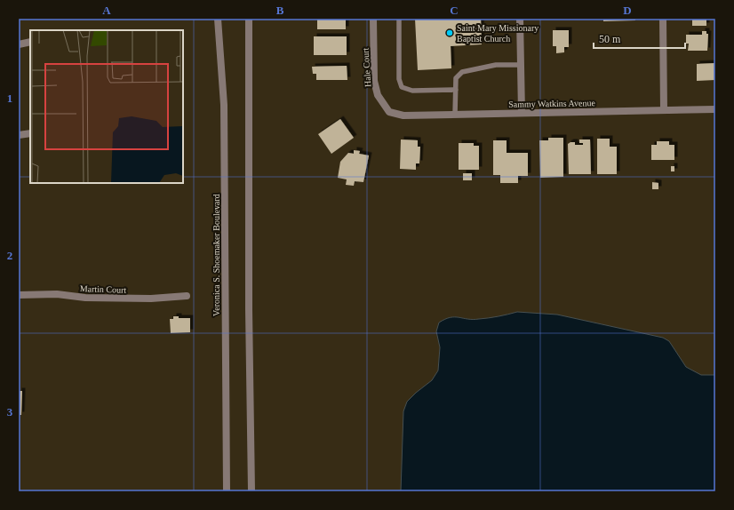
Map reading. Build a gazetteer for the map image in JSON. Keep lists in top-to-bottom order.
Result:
{
  "streets": {
    "street": [
      "Hale Court",
      "Sammy Watkins Avenue",
      "Veronica S. Shoemaker Boulevard",
      "Martin Court"
    ]
  },
  "crossings": [
    ["Hale Court", "Sammy Watkins Avenue"]
  ],
  "places": ["Saint Mary Missionary Baptist Church"],
  "scale_bar": "50 m",
  "grid": {
    "columns": [
      "A",
      "B",
      "C",
      "D"
    ],
    "rows": ["1", "2", "3"]
  }
}
